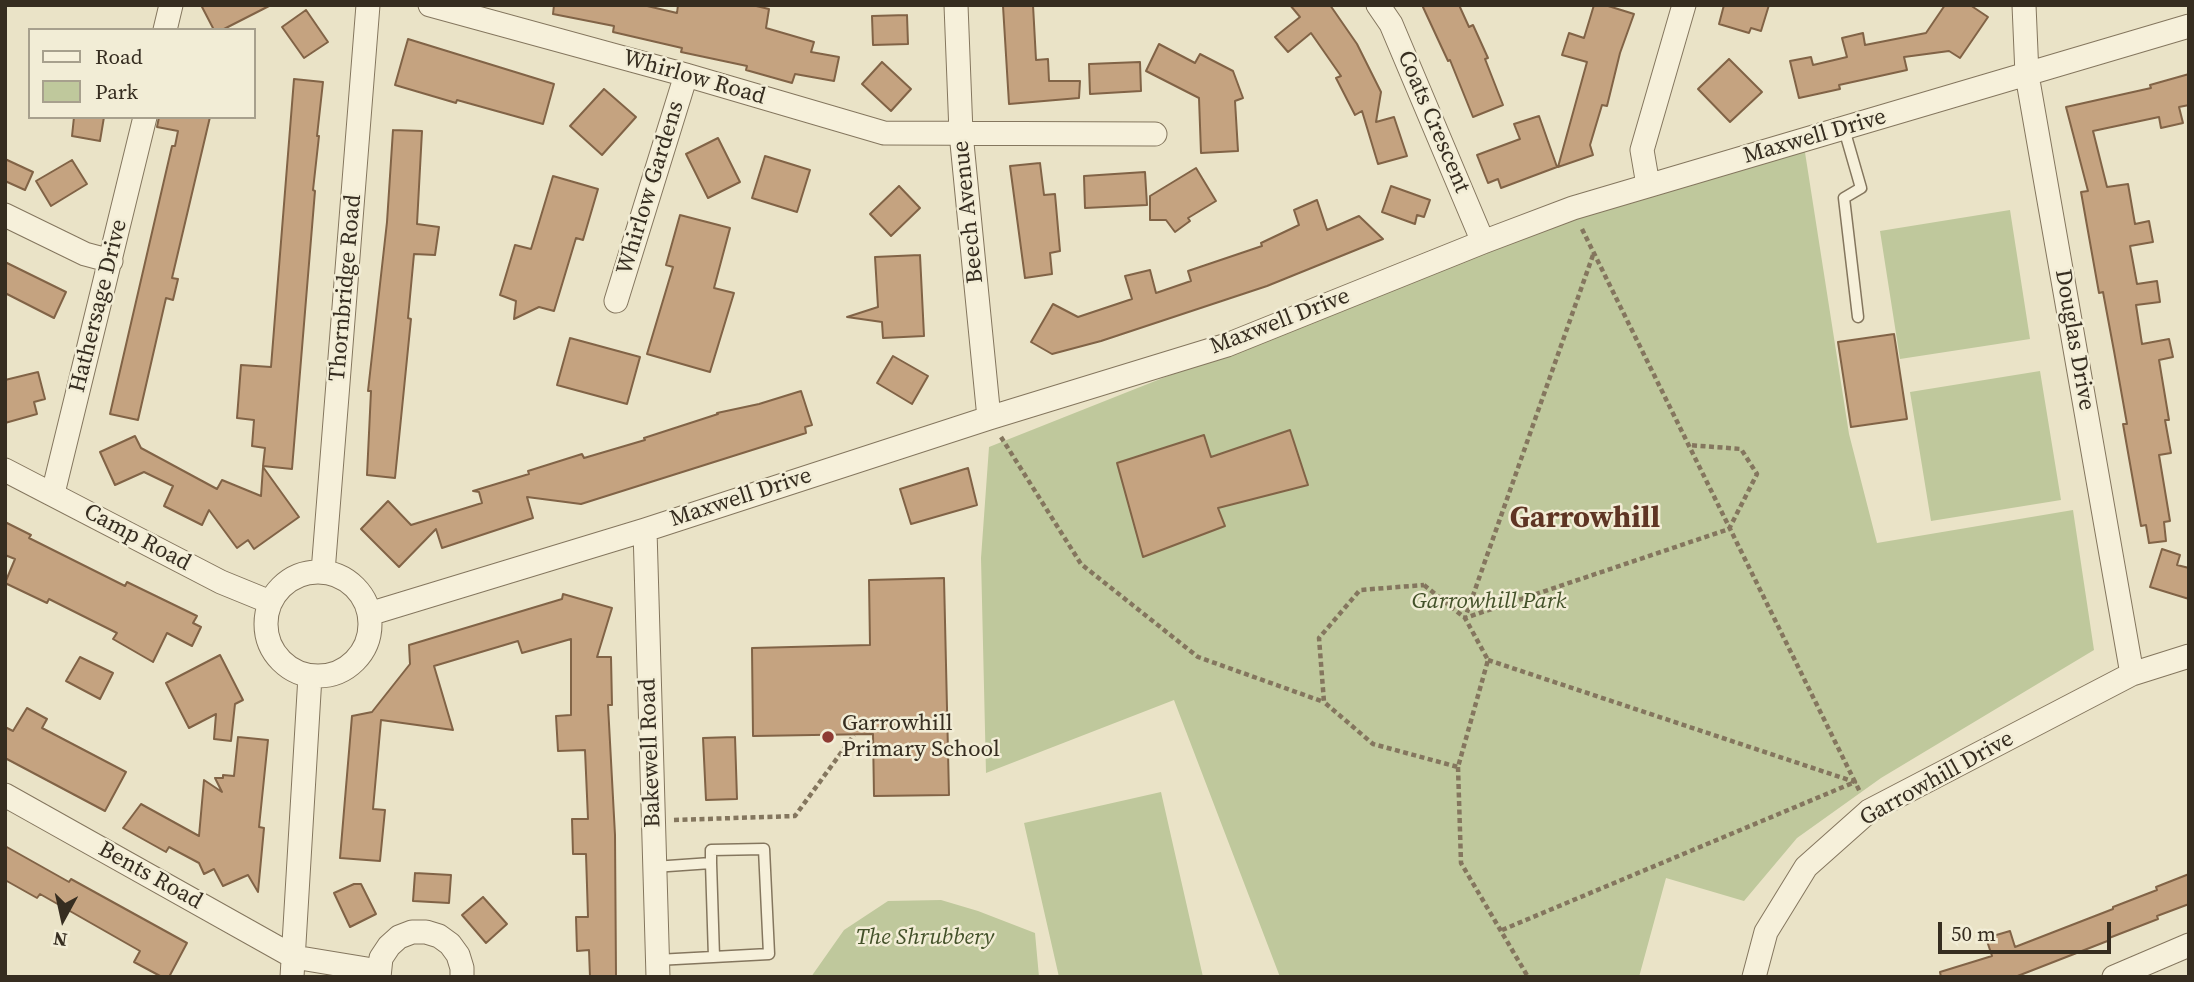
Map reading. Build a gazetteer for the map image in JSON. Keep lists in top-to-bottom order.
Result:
{
  "streets": {
    "street": [
      "Whirlow Road",
      "Coats Crescent",
      "Maxwell Drive",
      "Whirlow Gardens",
      "Beech Avenue",
      "Thornbridge Road",
      "Hathersage Drive",
      "Douglas Drive",
      "Camp Road",
      "Bakewell Road",
      "Garrowhill Drive",
      "Bents Road"
    ]
  },
  "crossings": [
    ["Whirlow Road", "Whirlow Gardens"],
    ["Whirlow Road", "Beech Avenue"],
    ["Coats Crescent", "Maxwell Drive"],
    ["Maxwell Drive", "Beech Avenue"],
    ["Maxwell Drive", "Thornbridge Road"],
    ["Maxwell Drive", "Douglas Drive"],
    ["Maxwell Drive", "Camp Road"],
    ["Maxwell Drive", "Bakewell Road"],
    ["Thornbridge Road", "Camp Road"],
    ["Hathersage Drive", "Camp Road"],
    ["Douglas Drive", "Garrowhill Drive"]
  ],
  "districts": ["Garrowhill"],
  "parks": ["Garrowhill Park", "The Shrubbery"],
  "places": ["Garrowhill Primary School"],
  "legend": ["Road", "Park"],
  "scale_bar": "50 m",
  "north": "bottom"
}
